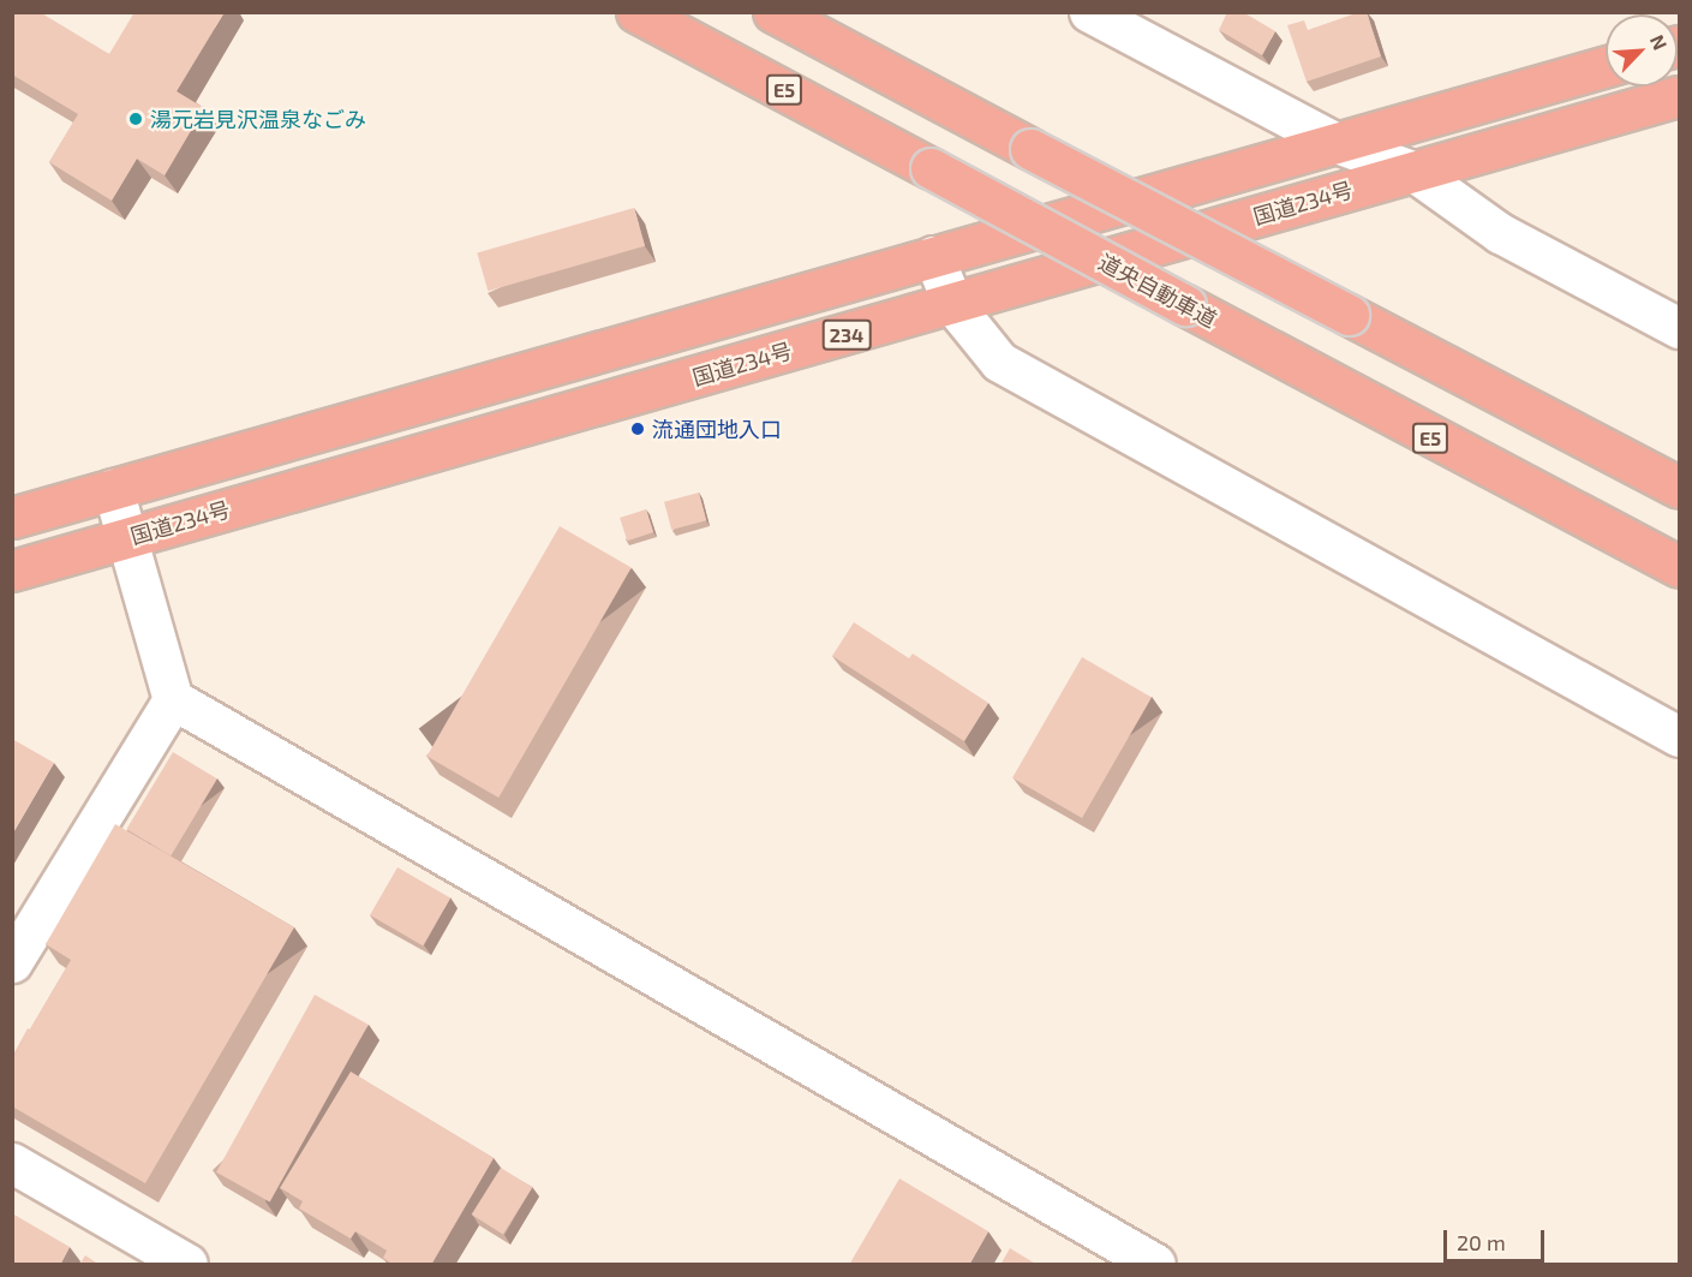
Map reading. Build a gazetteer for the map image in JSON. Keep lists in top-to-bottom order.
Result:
{
  "streets": {
    "highway": [
      "E5",
      "国道234号",
      "道央自動車道",
      "234"
    ]
  },
  "places": ["湯元岩見沢温泉なごみ", "流通団地入口"],
  "scale_bar": "20 m",
  "north": "top right"
}
